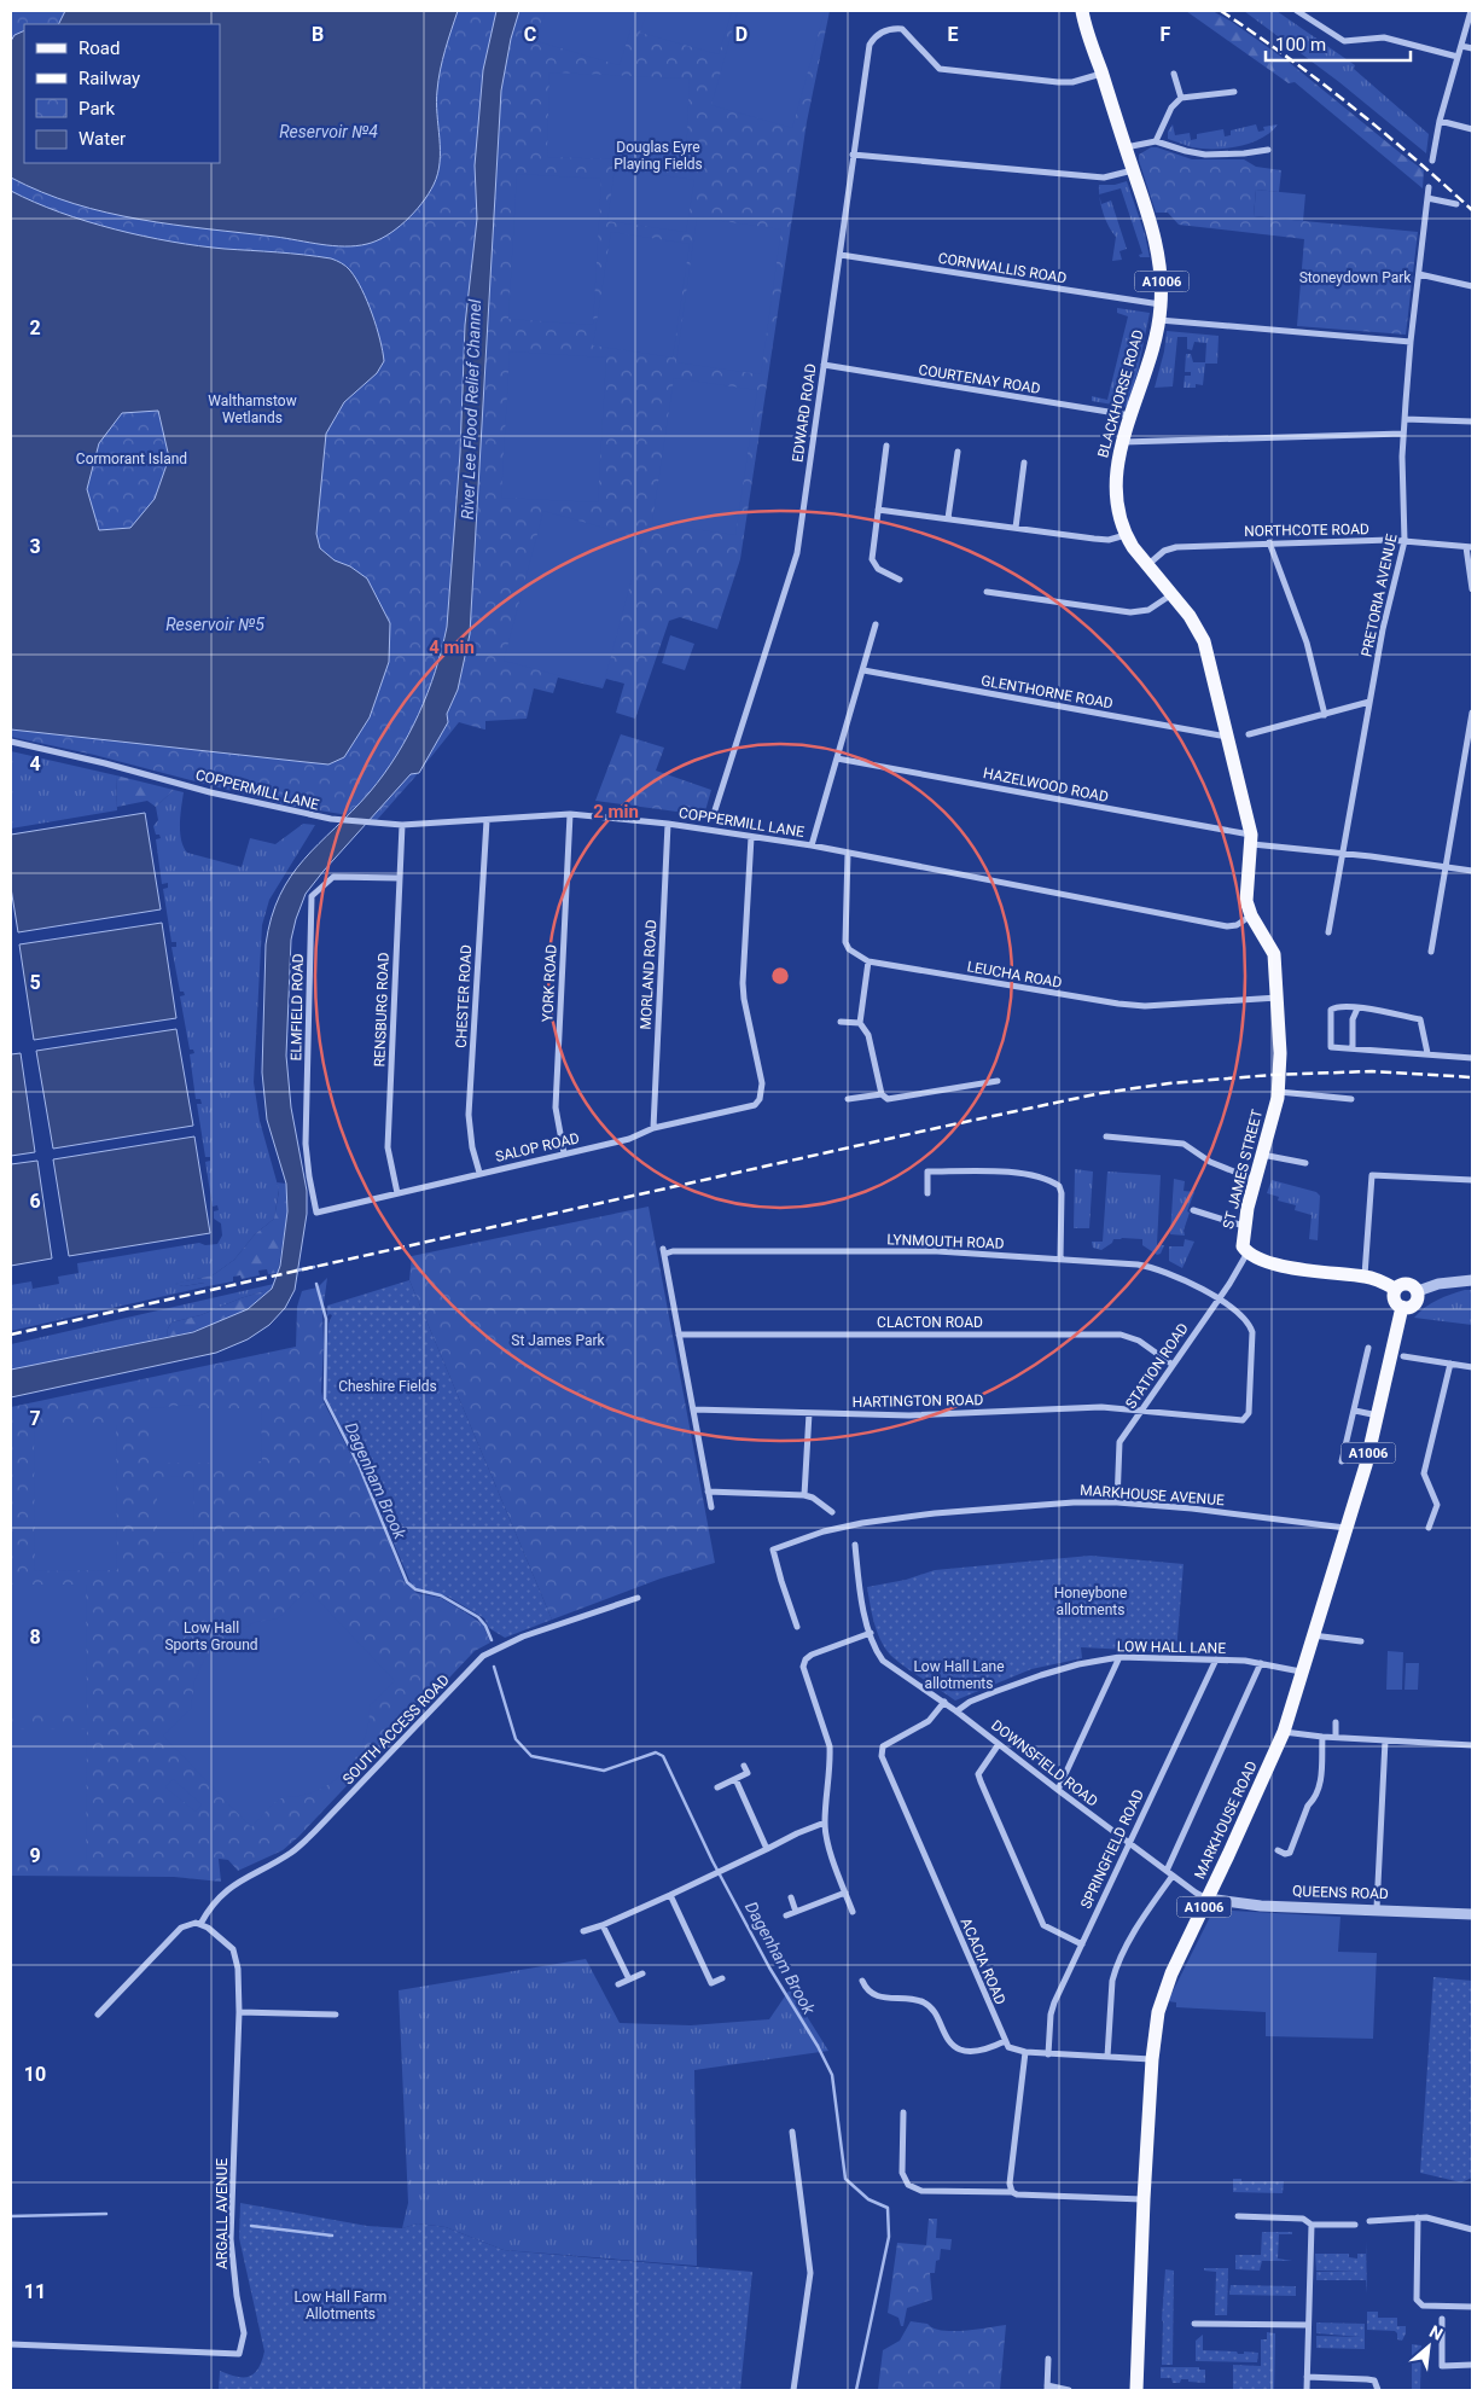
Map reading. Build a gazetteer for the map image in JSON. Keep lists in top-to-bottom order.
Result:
{
  "streets": {
    "main road": [
      "A1006",
      "BLACKHORSE ROAD",
      "ST JAMES STREET",
      "MARKHOUSE ROAD"
    ],
    "street": [
      "CORNWALLIS ROAD",
      "COURTENAY ROAD",
      "EDWARD ROAD",
      "NORTHCOTE ROAD",
      "PRETORIA AVENUE",
      "GLENTHORNE ROAD",
      "HAZELWOOD ROAD",
      "COPPERMILL LANE",
      "MORLAND ROAD",
      "LEUCHA ROAD",
      "YORK ROAD",
      "CHESTER ROAD",
      "ELMFIELD ROAD",
      "RENSBURG ROAD",
      "SALOP ROAD",
      "LYNMOUTH ROAD",
      "CLACTON ROAD",
      "STATION ROAD",
      "HARTINGTON ROAD",
      "MARKHOUSE AVENUE",
      "LOW HALL LANE",
      "SOUTH ACCESS ROAD",
      "DOWNSFIELD ROAD",
      "SPRINGFIELD ROAD",
      "QUEENS ROAD",
      "ACACIA ROAD",
      "ARGALL AVENUE"
    ]
  },
  "crossings": [
    ["CORNWALLIS ROAD", "BLACKHORSE ROAD"],
    ["CORNWALLIS ROAD", "EDWARD ROAD"],
    ["COURTENAY ROAD", "BLACKHORSE ROAD"],
    ["COURTENAY ROAD", "EDWARD ROAD"],
    ["BLACKHORSE ROAD", "EDWARD ROAD"],
    ["BLACKHORSE ROAD", "NORTHCOTE ROAD"],
    ["BLACKHORSE ROAD", "GLENTHORNE ROAD"],
    ["BLACKHORSE ROAD", "HAZELWOOD ROAD"],
    ["BLACKHORSE ROAD", "COPPERMILL LANE"],
    ["BLACKHORSE ROAD", "ST JAMES STREET"],
    ["NORTHCOTE ROAD", "PRETORIA AVENUE"],
    ["PRETORIA AVENUE", "HAZELWOOD ROAD"],
    ["COPPERMILL LANE", "MORLAND ROAD"],
    ["COPPERMILL LANE", "LEUCHA ROAD"],
    ["COPPERMILL LANE", "YORK ROAD"],
    ["COPPERMILL LANE", "CHESTER ROAD"],
    ["COPPERMILL LANE", "RENSBURG ROAD"],
    ["COPPERMILL LANE", "SALOP ROAD"],
    ["MORLAND ROAD", "SALOP ROAD"],
    ["LEUCHA ROAD", "ST JAMES STREET"],
    ["YORK ROAD", "SALOP ROAD"],
    ["CHESTER ROAD", "SALOP ROAD"],
    ["ELMFIELD ROAD", "RENSBURG ROAD"],
    ["ELMFIELD ROAD", "SALOP ROAD"],
    ["RENSBURG ROAD", "SALOP ROAD"],
    ["ST JAMES STREET", "STATION ROAD"],
    ["LYNMOUTH ROAD", "CLACTON ROAD"],
    ["LYNMOUTH ROAD", "STATION ROAD"],
    ["LYNMOUTH ROAD", "HARTINGTON ROAD"],
    ["CLACTON ROAD", "STATION ROAD"],
    ["STATION ROAD", "HARTINGTON ROAD"],
    ["STATION ROAD", "MARKHOUSE AVENUE"],
    ["MARKHOUSE AVENUE", "MARKHOUSE ROAD"],
    ["LOW HALL LANE", "DOWNSFIELD ROAD"],
    ["LOW HALL LANE", "MARKHOUSE ROAD"],
    ["LOW HALL LANE", "SPRINGFIELD ROAD"],
    ["DOWNSFIELD ROAD", "MARKHOUSE ROAD"],
    ["DOWNSFIELD ROAD", "SPRINGFIELD ROAD"],
    ["DOWNSFIELD ROAD", "QUEENS ROAD"],
    ["MARKHOUSE ROAD", "QUEENS ROAD"]
  ],
  "water": [
    "Reservoir №4",
    "River Lee Flood Relief Channel",
    "Reservoir №5",
    "Dagenham Brook"
  ],
  "parks": [
    "Douglas Eyre Playing Fields",
    "Stoneydown Park",
    "Walthamstow Wetlands",
    "Cormorant Island",
    "St James Park",
    "Cheshire Fields",
    "Honeybone allotments",
    "Low Hall Sports Ground",
    "Low Hall Lane allotments",
    "Low Hall Farm Allotments"
  ],
  "legend": [
    "Road",
    "Railway",
    "Park",
    "Water"
  ],
  "scale_bar": "100 m",
  "north": "top right",
  "grid": {
    "columns": [
      "B",
      "C",
      "D",
      "E",
      "F"
    ],
    "rows": [
      "2",
      "3",
      "4",
      "5",
      "6",
      "7",
      "8",
      "9",
      "10",
      "11"
    ]
  },
  "rings": ["4 min", "2 min"]
}
